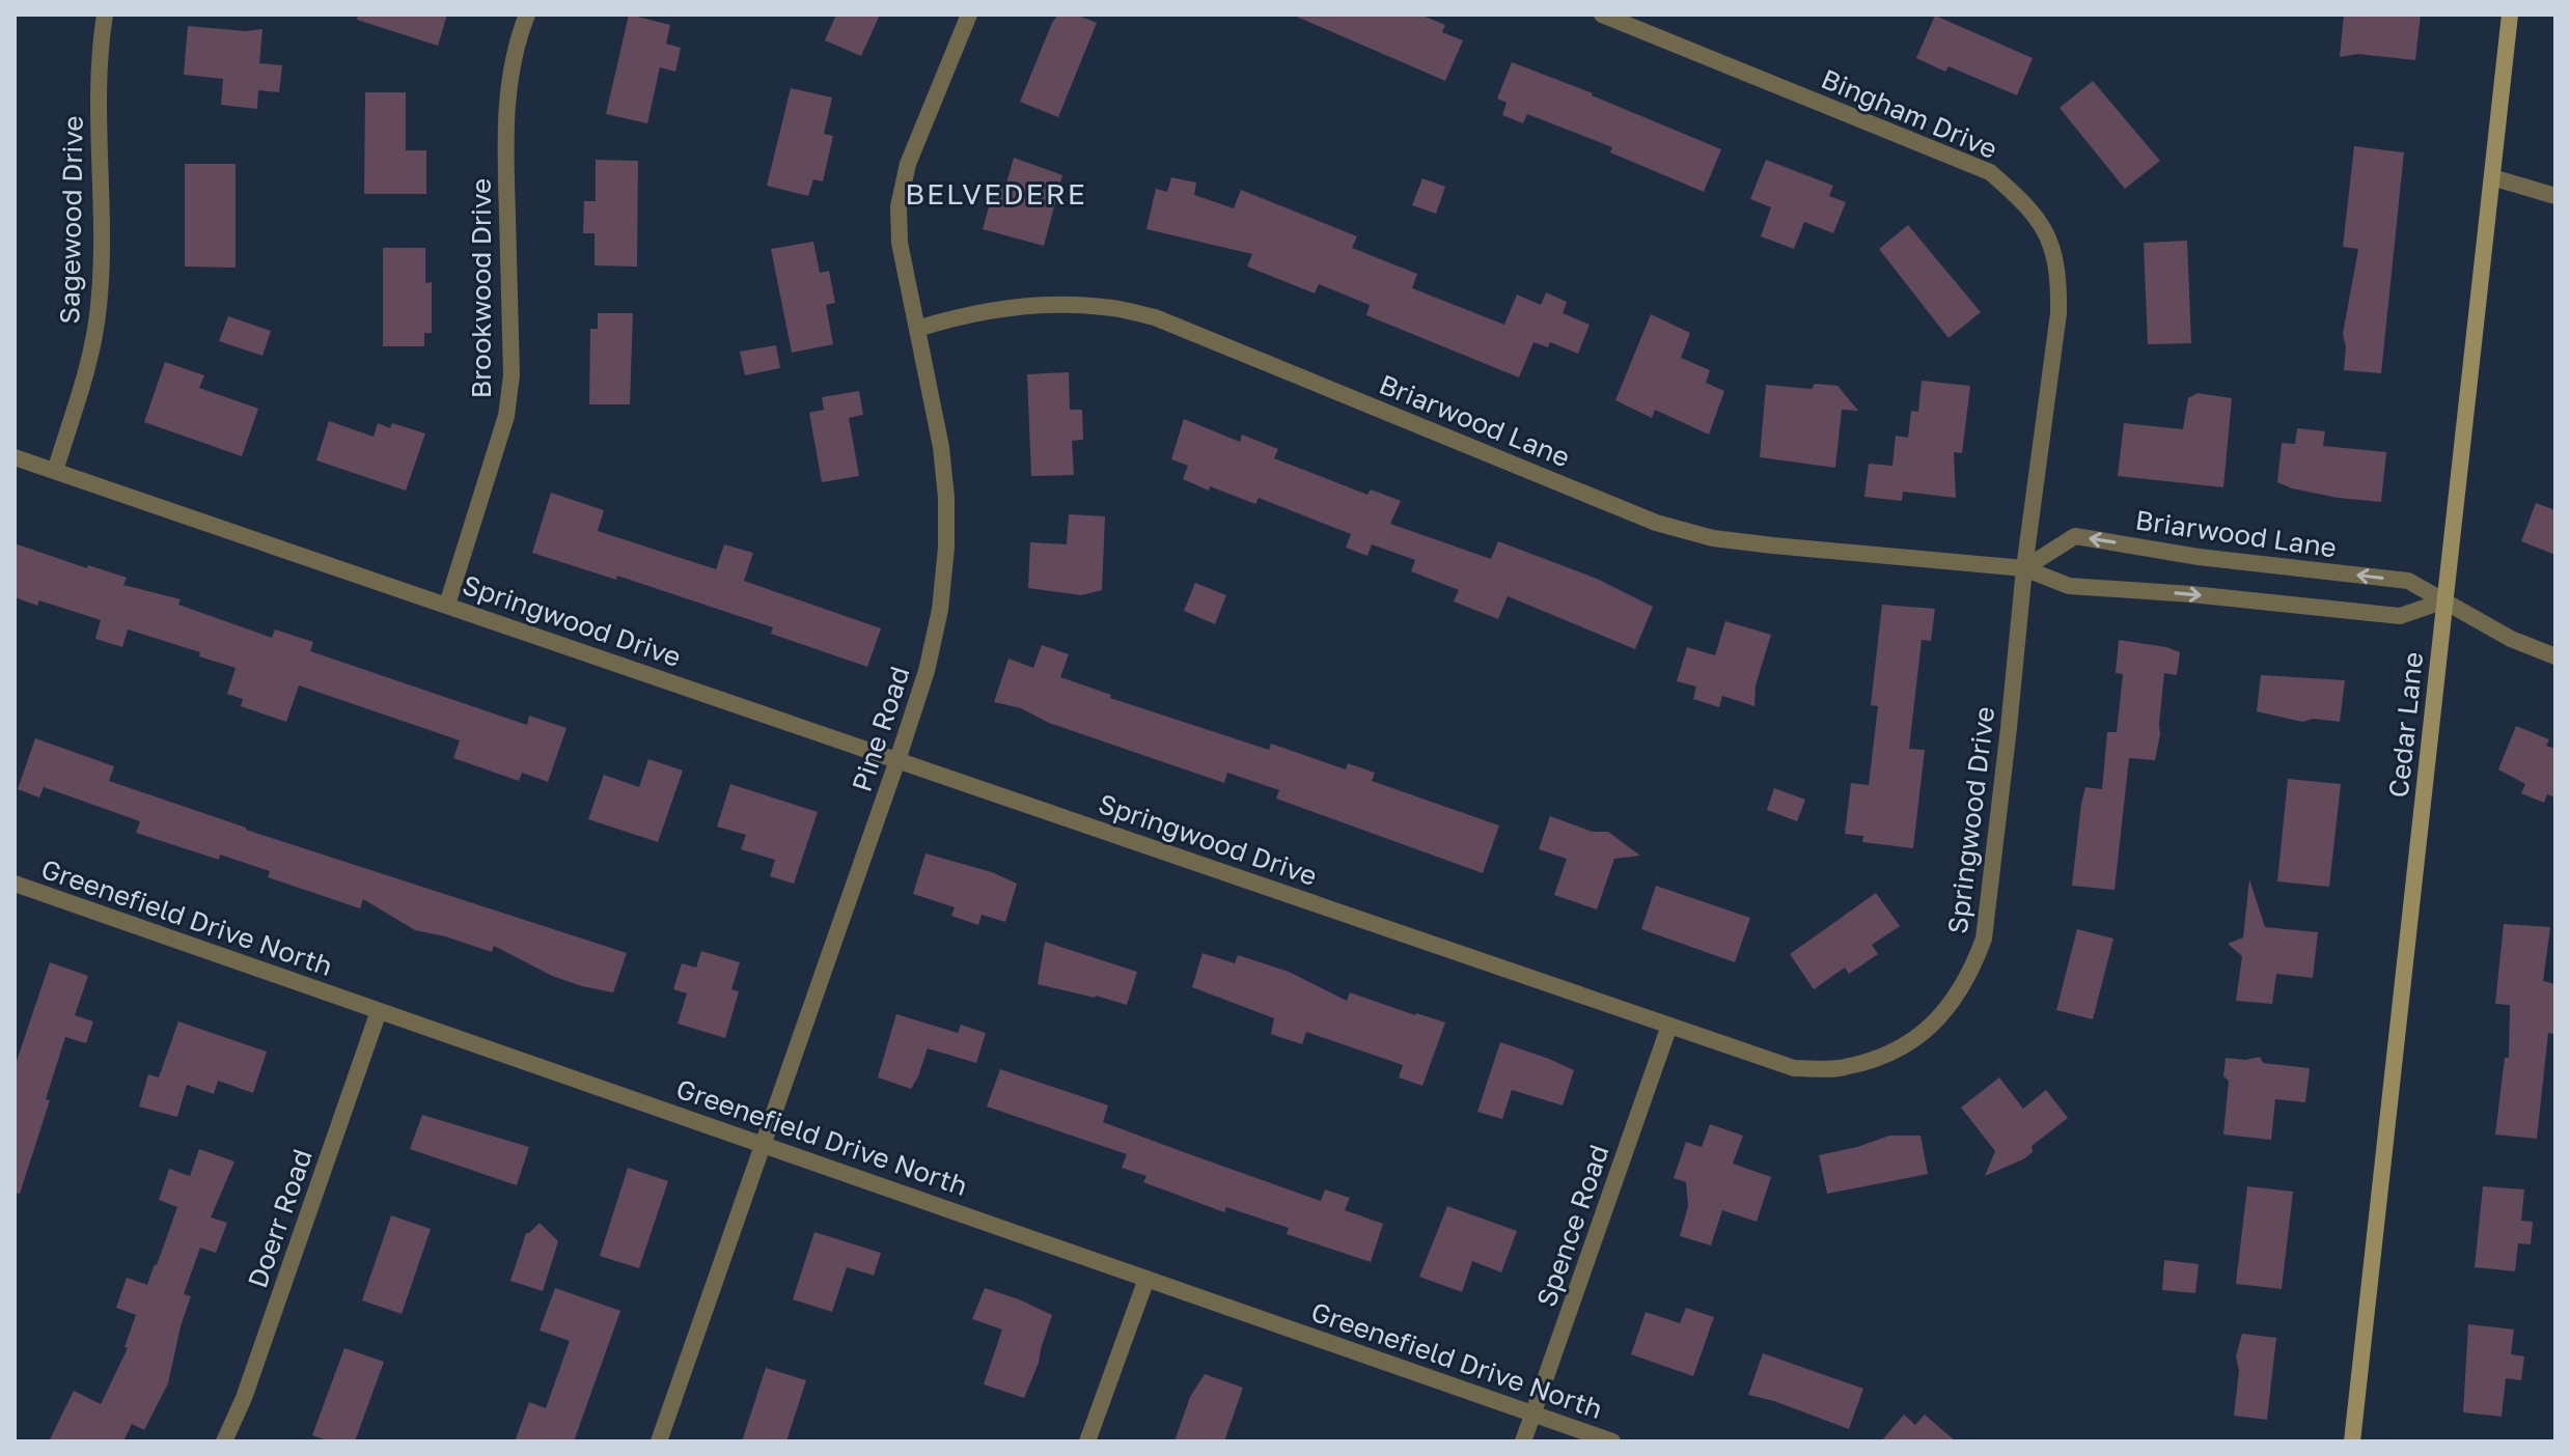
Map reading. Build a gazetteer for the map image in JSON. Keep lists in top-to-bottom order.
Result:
{
  "streets": {
    "main road": ["Cedar Lane"],
    "street": [
      "Bingham Drive",
      "Sagewood Drive",
      "Brookwood Drive",
      "Briarwood Lane",
      "Springwood Drive",
      "Pine Road",
      "Greenefield Drive North",
      "Doerr Road",
      "Spence Road"
    ]
  },
  "crossings": [
    ["Bingham Drive", "Briarwood Lane"],
    ["Bingham Drive", "Springwood Drive"],
    ["Sagewood Drive", "Springwood Drive"],
    ["Brookwood Drive", "Springwood Drive"],
    ["Briarwood Lane", "Springwood Drive"],
    ["Briarwood Lane", "Cedar Lane"],
    ["Briarwood Lane", "Pine Road"],
    ["Springwood Drive", "Pine Road"],
    ["Springwood Drive", "Spence Road"],
    ["Pine Road", "Greenefield Drive North"],
    ["Greenefield Drive North", "Doerr Road"],
    ["Greenefield Drive North", "Spence Road"]
  ],
  "districts": ["BELVEDERE"]
}
